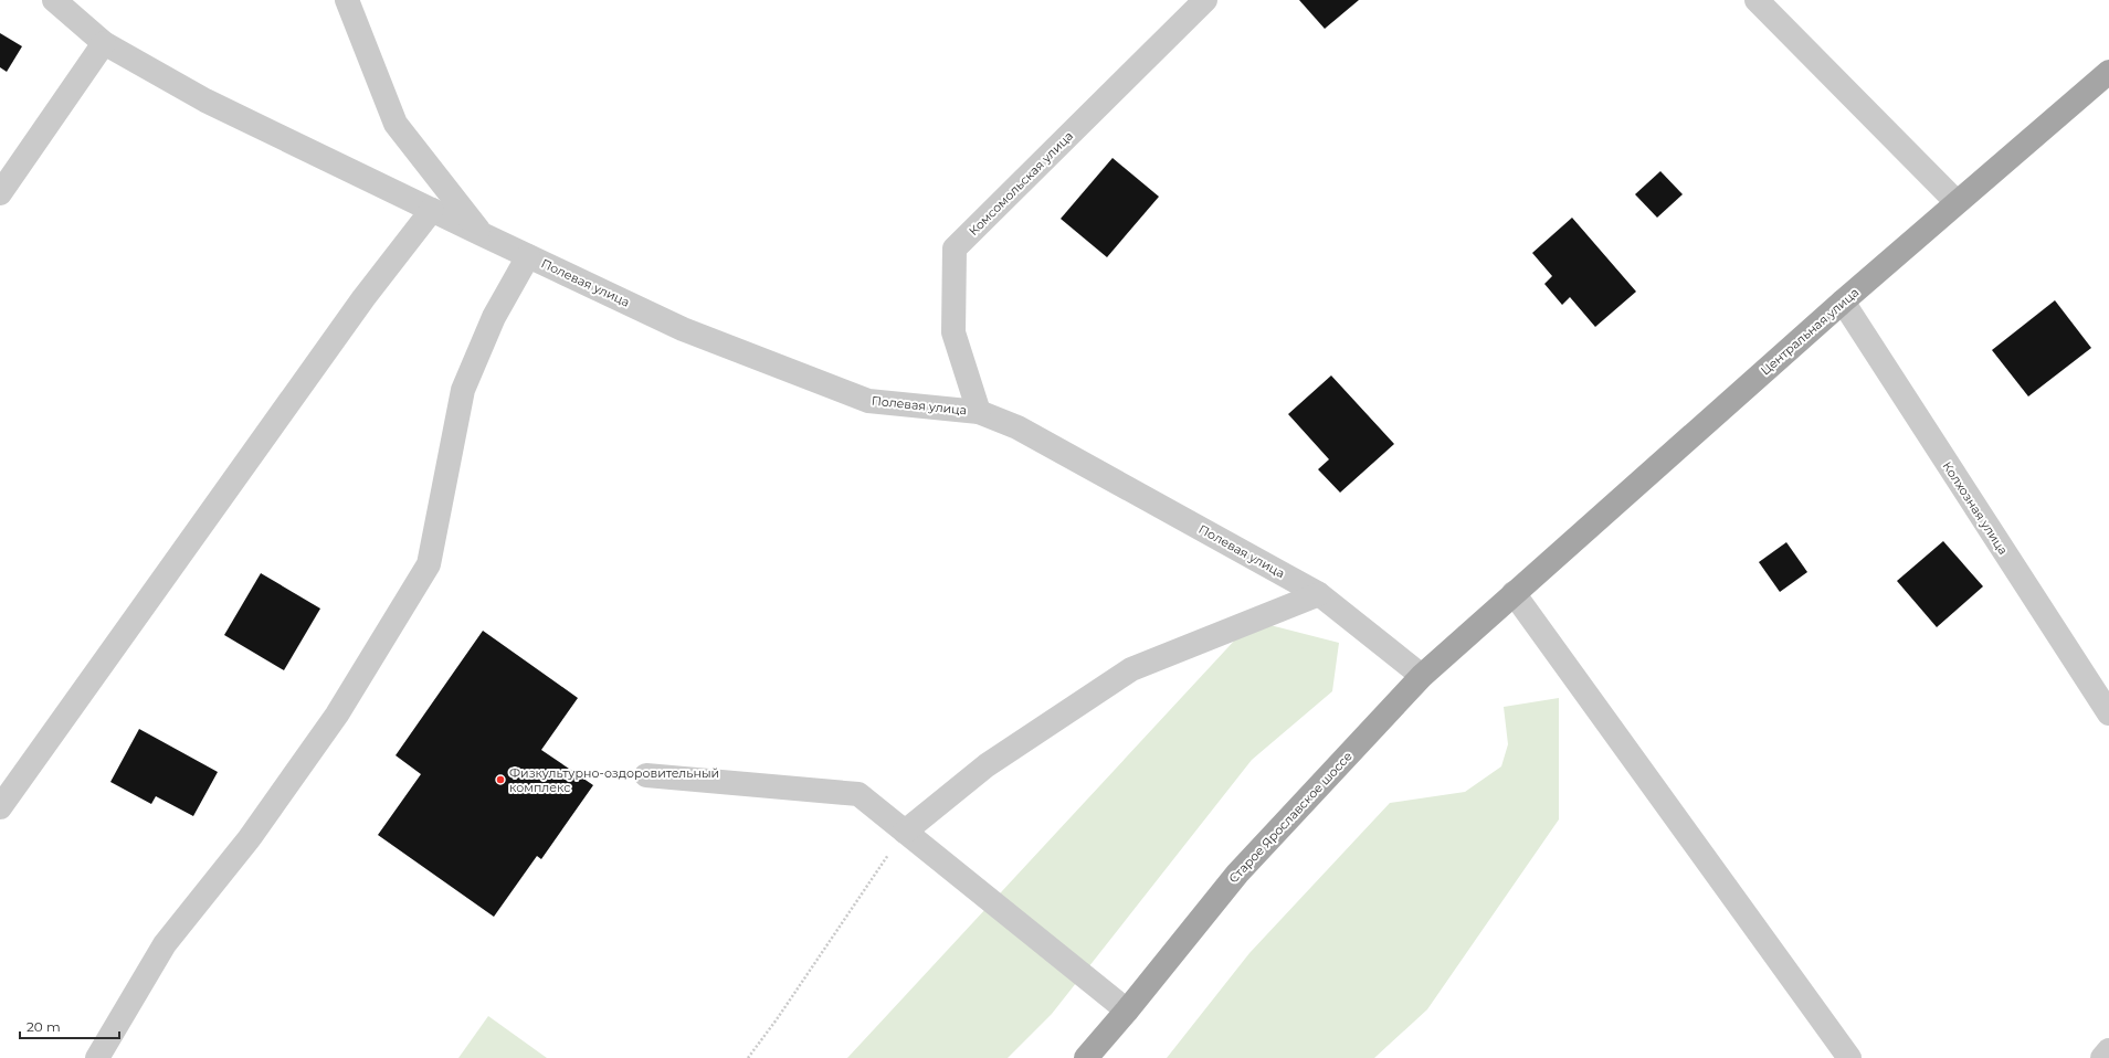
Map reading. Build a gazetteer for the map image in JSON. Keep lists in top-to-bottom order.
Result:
{
  "streets": {
    "main road": ["Центральная улица", "Старое Ярославское шоссе"],
    "street": ["Комсомольская улица", "Полевая улица", "Колхозная улица"]
  },
  "crossings": [
    ["Комсомольская улица", "Полевая улица"],
    ["Полевая улица", "Старое Ярославское шоссе"],
    ["Центральная улица", "Колхозная улица"],
    ["Центральная улица", "Старое Ярославское шоссе"]
  ],
  "places": ["Физкультурно-оздоровительный комплекс"],
  "scale_bar": "20 m"
}
